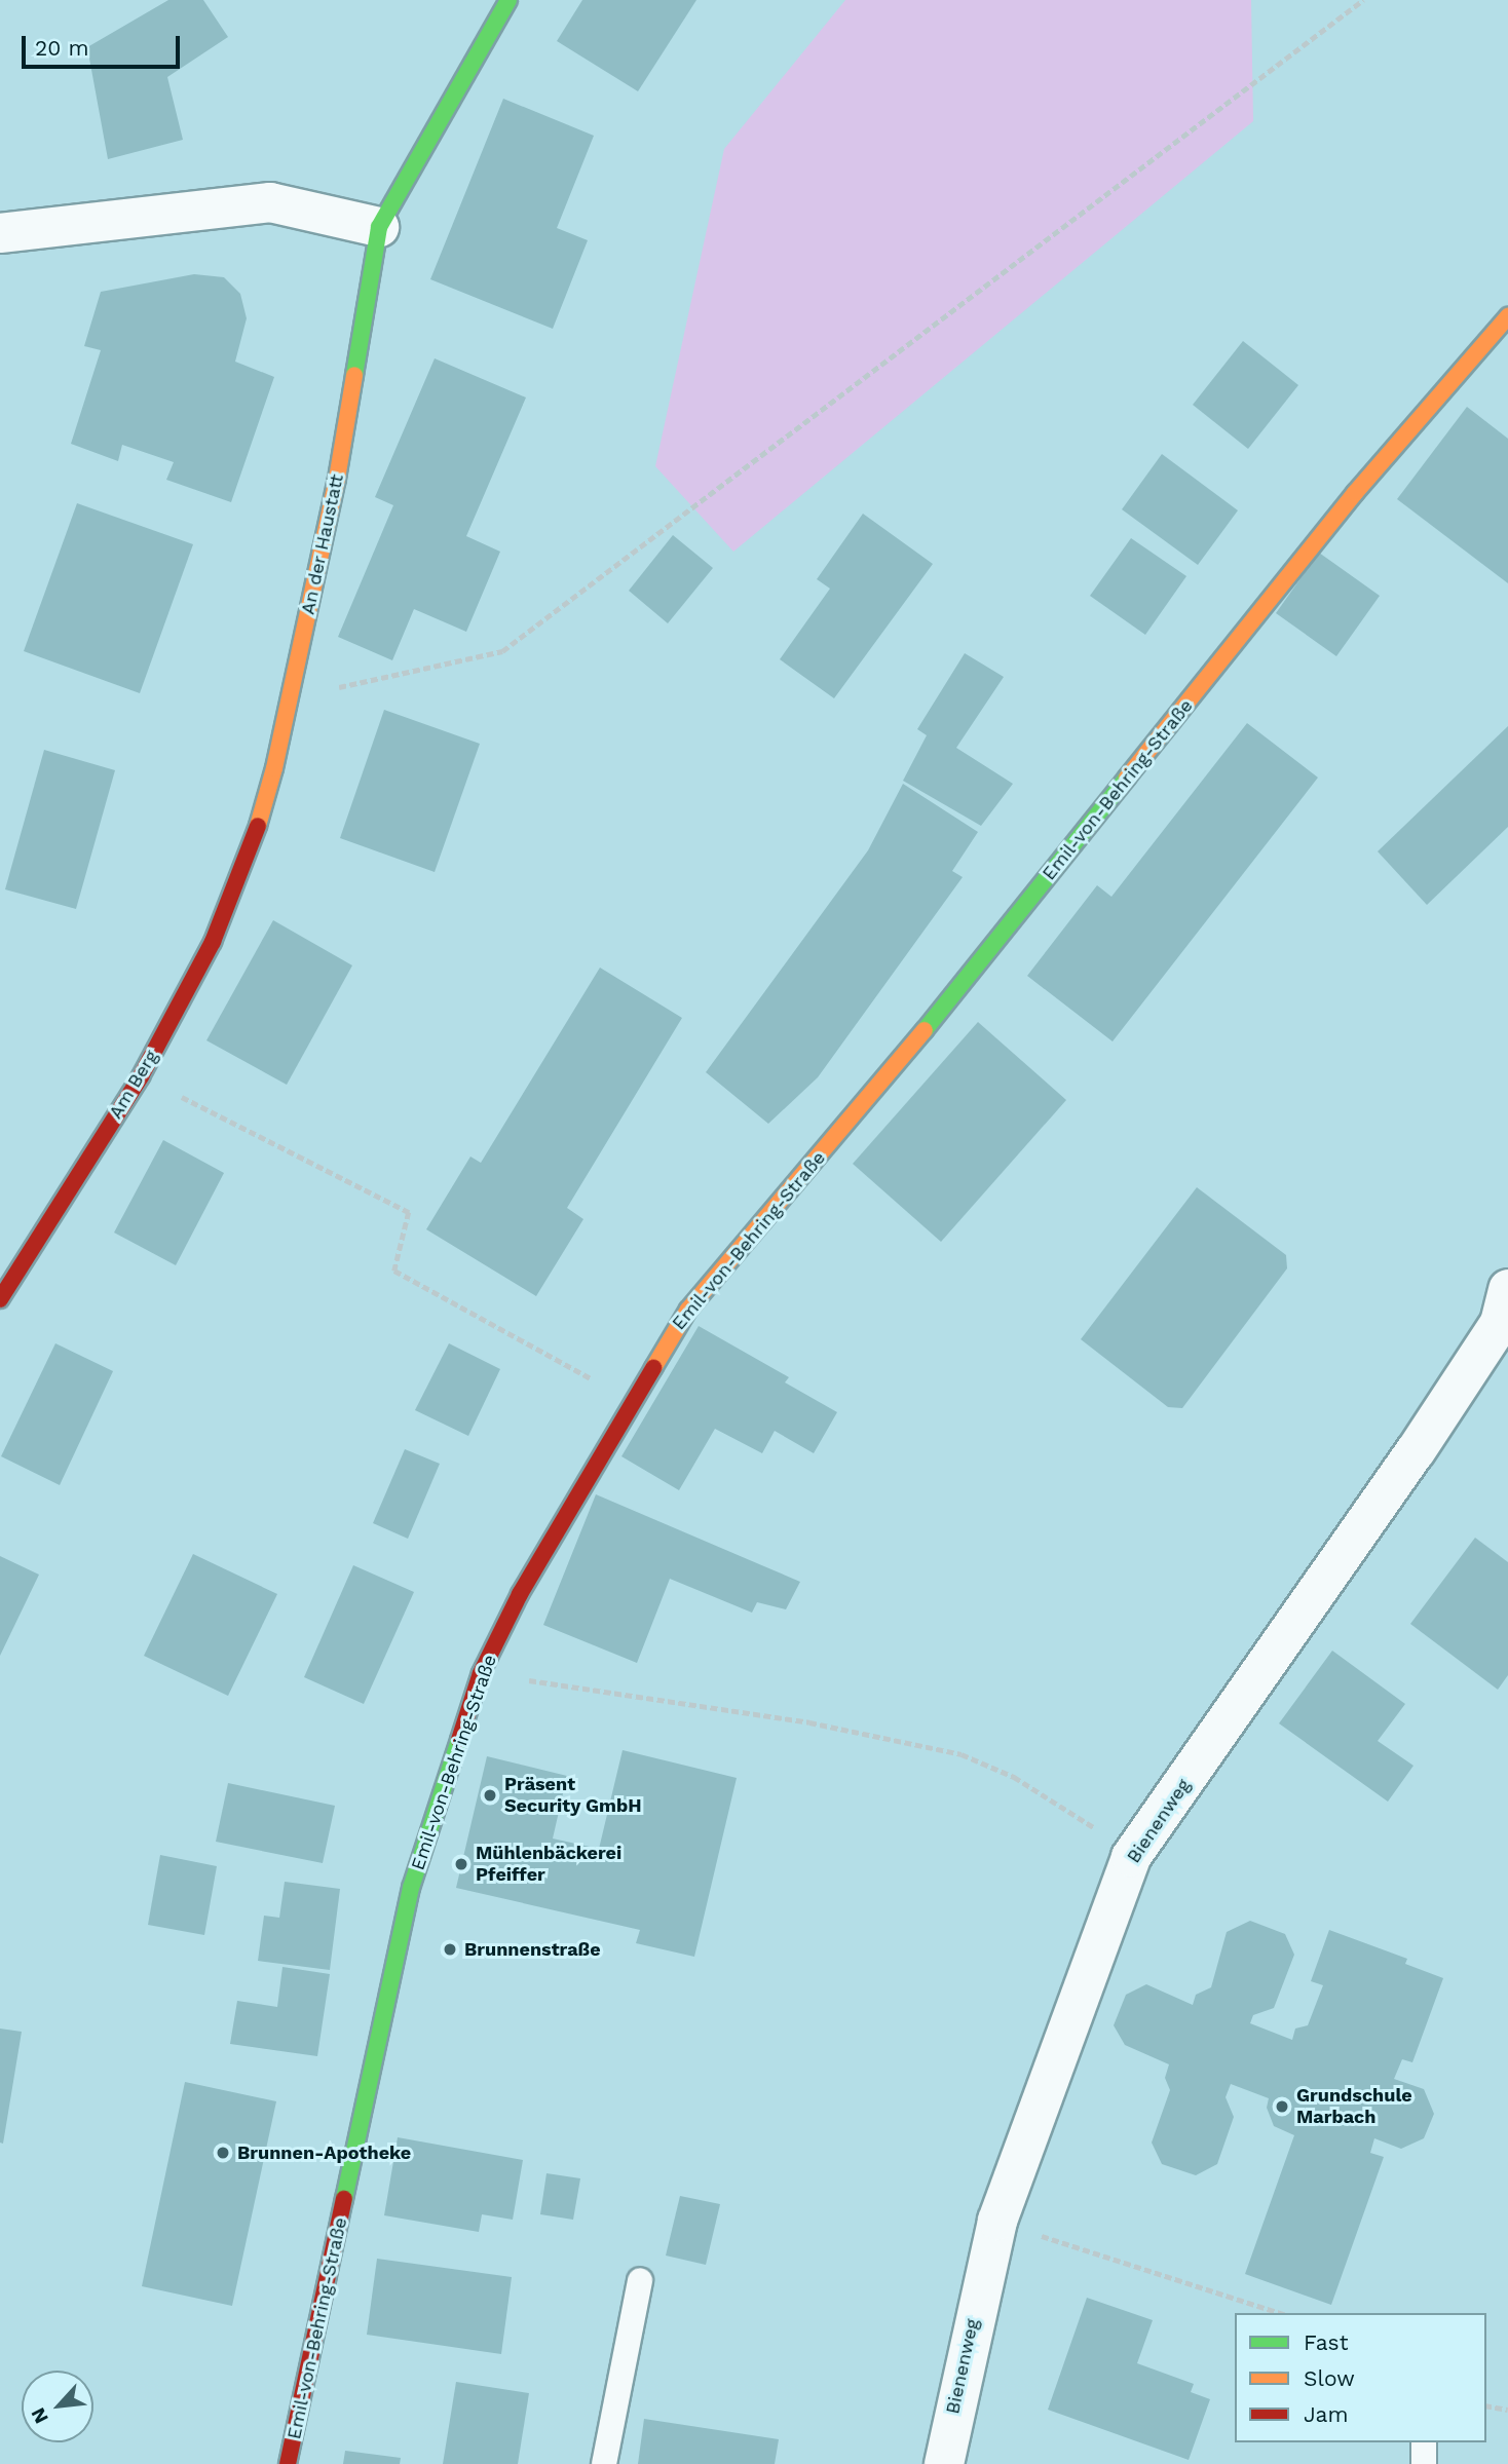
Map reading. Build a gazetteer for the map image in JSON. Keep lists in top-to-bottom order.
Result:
{
  "streets": {
    "main road": ["An der Haustatt", "Emil-von-Behring-Straße", "Am Berg"],
    "street": ["Bienenweg"]
  },
  "crossings": [
    ["An der Haustatt", "Am Berg"]
  ],
  "places": [
    "Präsent Security GmbH",
    "Mühlenbäckerei Pfeiffer",
    "Brunnenstraße",
    "Grundschule Marbach",
    "Brunnen-Apotheke"
  ],
  "legend": ["Fast", "Slow", "Jam"],
  "scale_bar": "20 m",
  "north": "bottom left"
}
